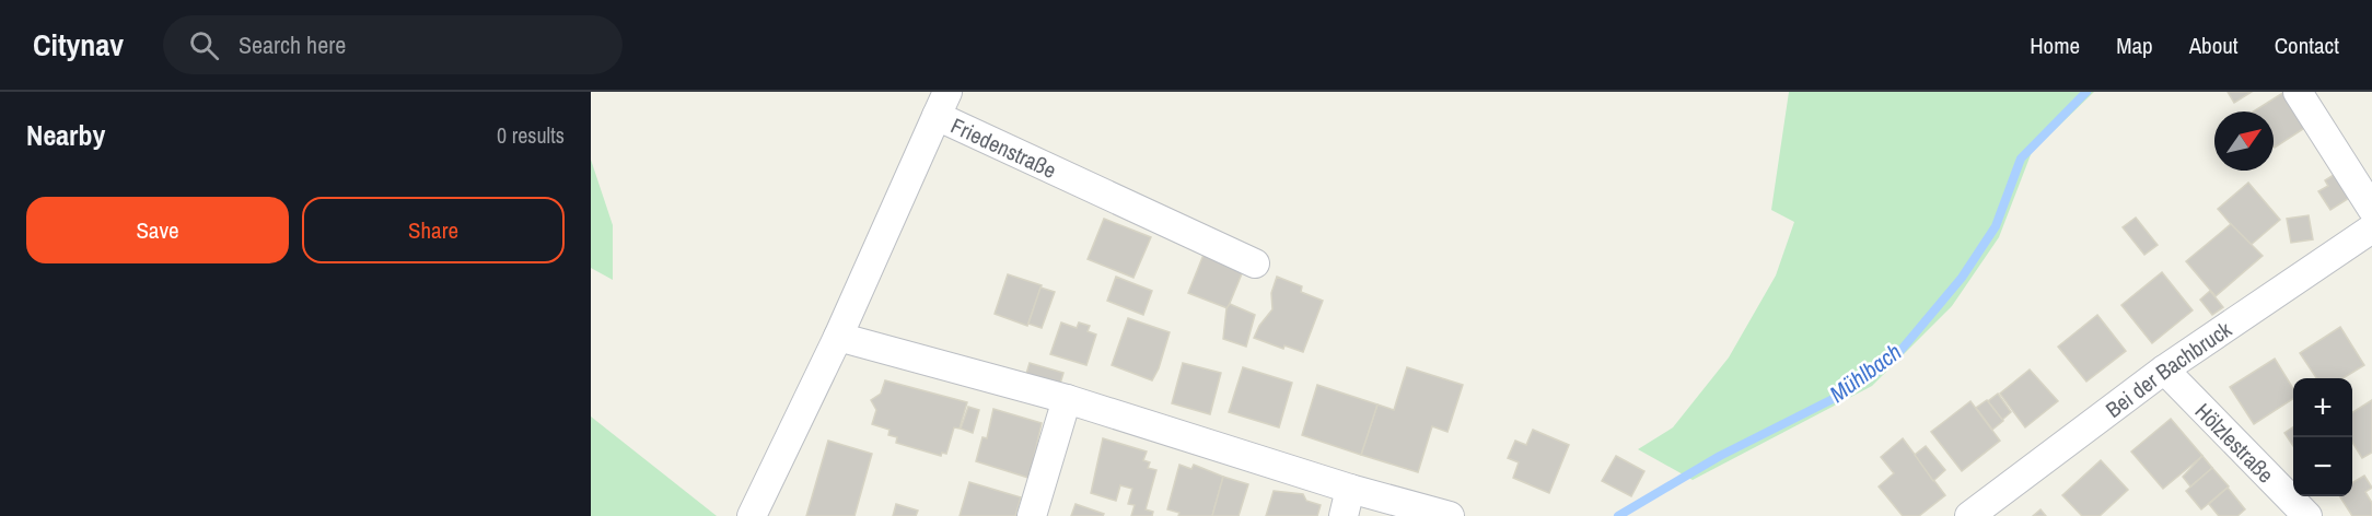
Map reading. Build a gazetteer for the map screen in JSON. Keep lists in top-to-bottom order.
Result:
{
  "streets": {
    "street": ["Friedenstraße", "Bei der Bachbruck", "Hölzlestraße"]
  },
  "crossings": [
    ["Bei der Bachbruck", "Hölzlestraße"]
  ],
  "water": ["Mühlbach"],
  "north": "top right",
  "page": {
    "header": "Citynav",
    "search": "Search here",
    "nav": [
      "Home",
      "Map",
      "About",
      "Contact"
    ],
    "heading": ["Nearby", "0 results"],
    "buttons": ["Save", "Share"],
    "map_buttons": ["+", "−"]
  }
}
